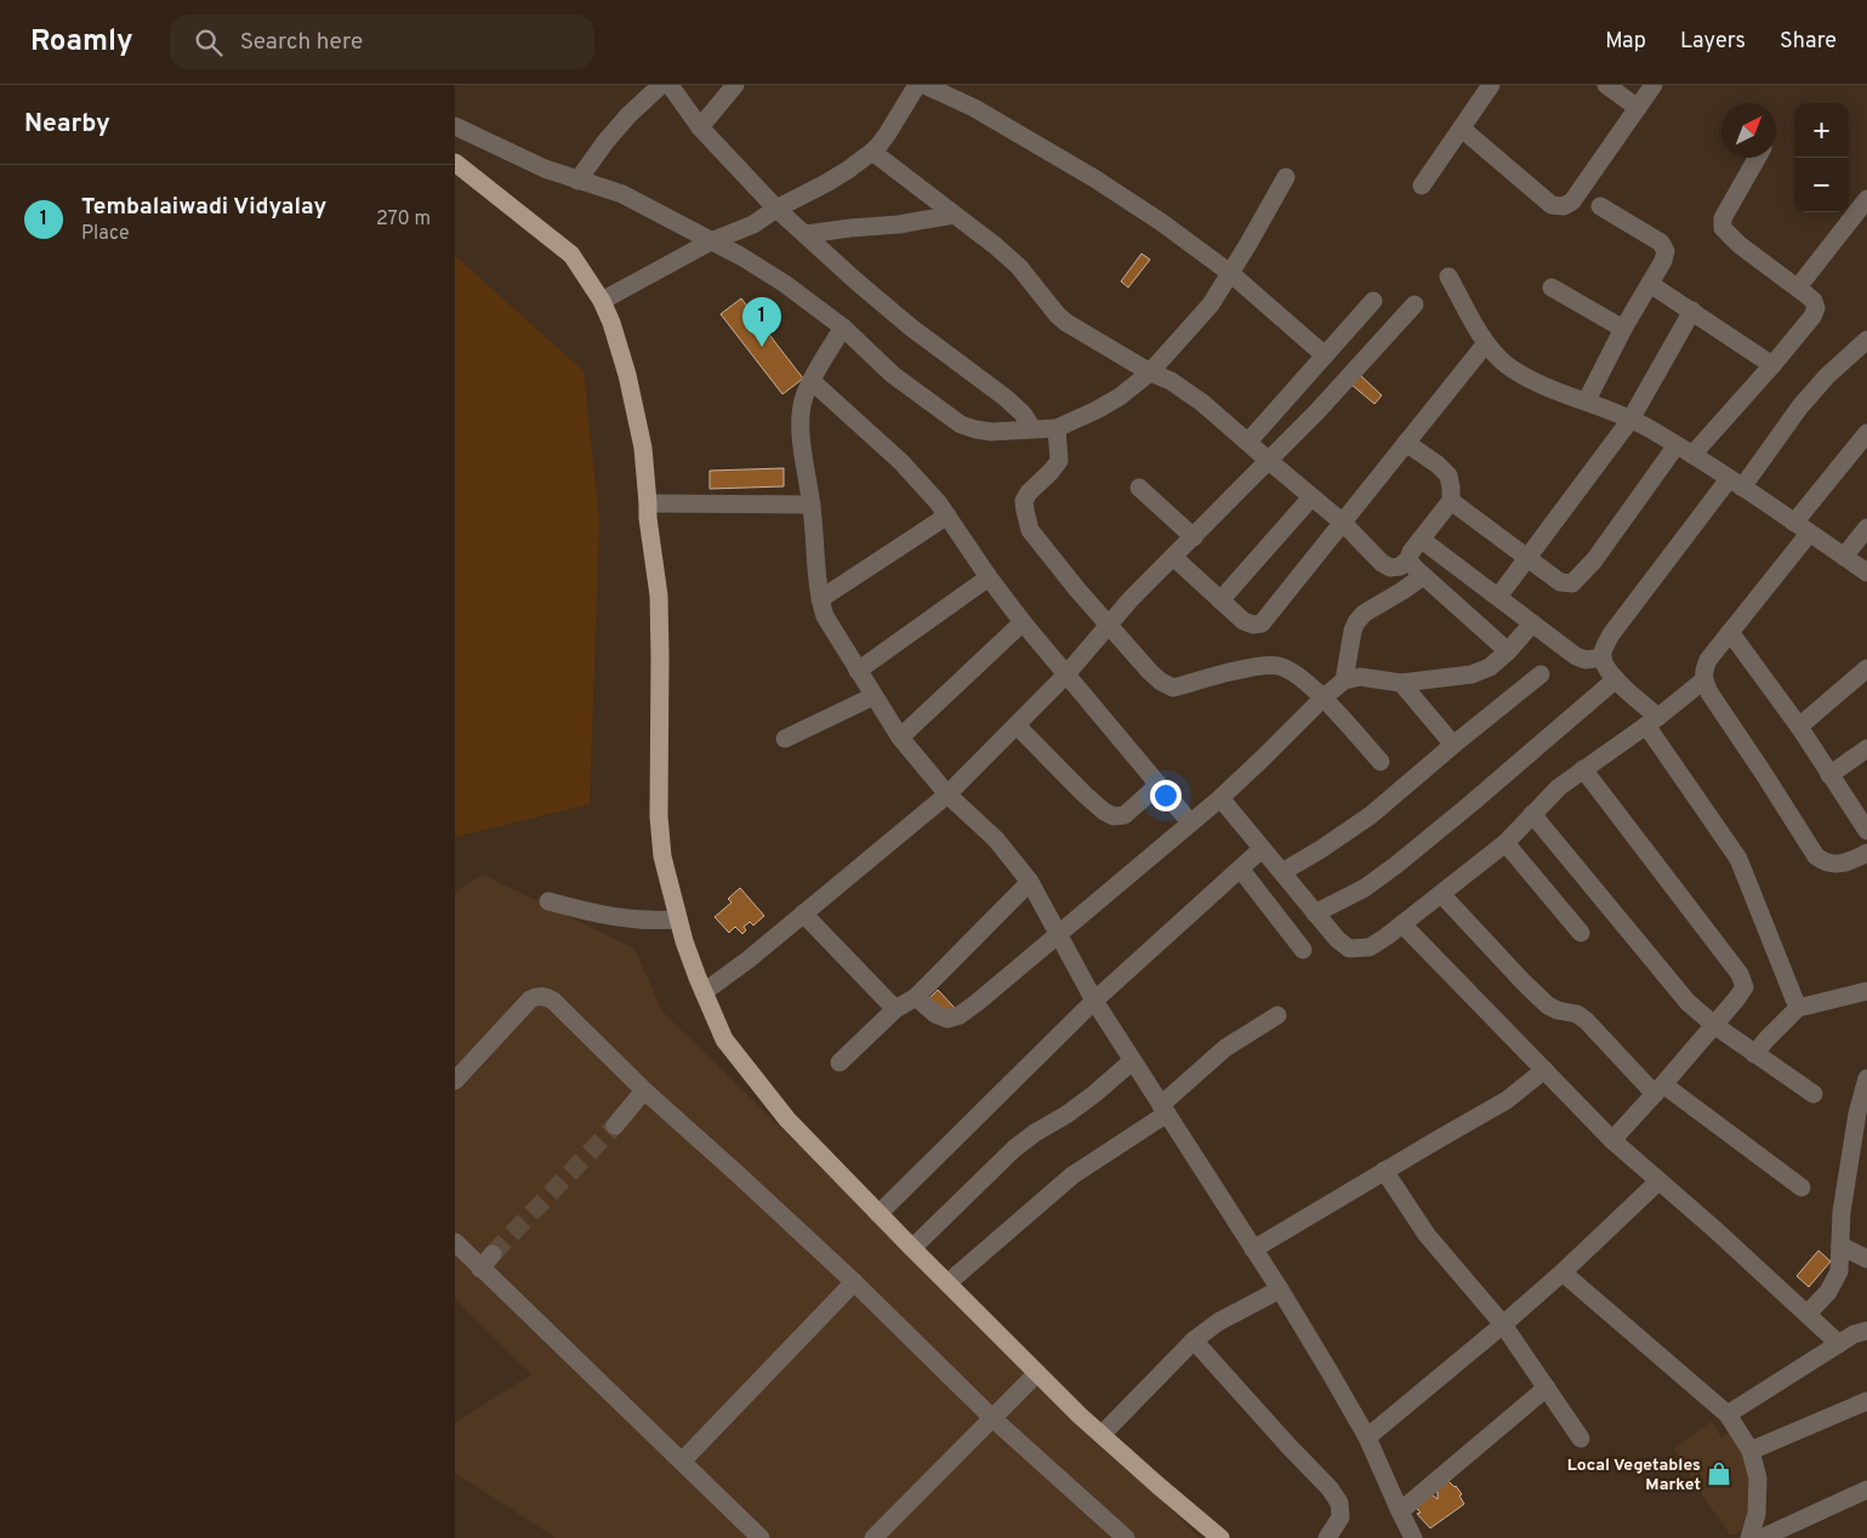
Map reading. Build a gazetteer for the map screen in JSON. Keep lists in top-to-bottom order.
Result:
{
  "places": {
    "shop": ["Local Vegetables Market"]
  },
  "north": "top right",
  "page": {
    "header": "Roamly",
    "search": "Search here",
    "nav": ["Map", "Layers", "Share"],
    "heading": "Nearby",
    "map_buttons": ["+", "−"],
    "list": [
      {
        "mark": "1",
        "name": "Tembalaiwadi Vidyalay",
        "note": "Place",
        "value": "270 m"
      }
    ],
    "pins": "1"
  }
}
